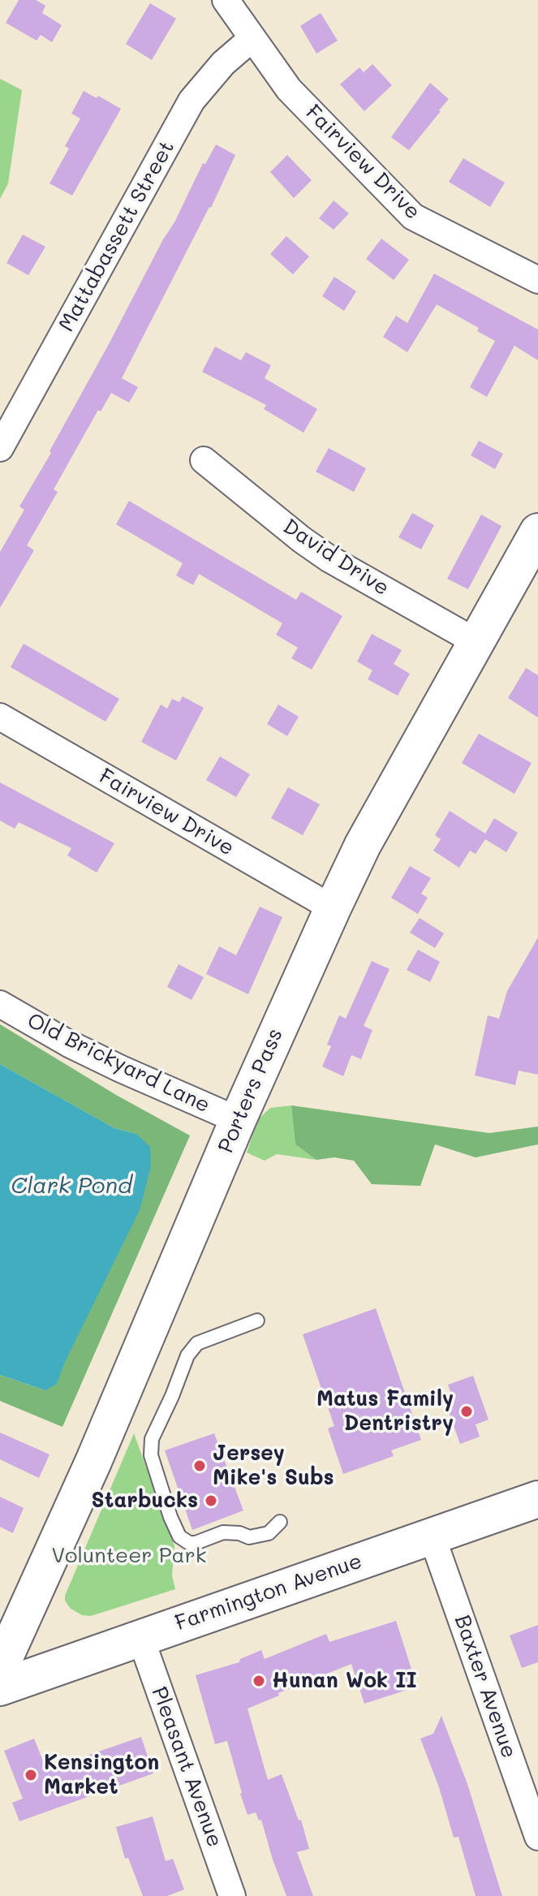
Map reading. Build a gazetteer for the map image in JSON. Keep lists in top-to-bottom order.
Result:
{
  "streets": {
    "street": [
      "Fairview Drive",
      "Mattabassett Street",
      "David Drive",
      "Old Brickyard Lane",
      "Porters Pass",
      "Farmington Avenue",
      "Baxter Avenue",
      "Pleasant Avenue"
    ]
  },
  "crossings": [
    ["Fairview Drive", "Mattabassett Street"],
    ["Fairview Drive", "Porters Pass"],
    ["David Drive", "Porters Pass"],
    ["Old Brickyard Lane", "Porters Pass"],
    ["Farmington Avenue", "Baxter Avenue"],
    ["Farmington Avenue", "Pleasant Avenue"]
  ],
  "water": ["Clark Pond"],
  "parks": ["Volunteer Park"],
  "places": [
    "Matus Family Dentristry",
    "Jersey Mike's Subs",
    "Starbucks",
    "Hunan Wok II",
    "Kensington Market"
  ]
}
